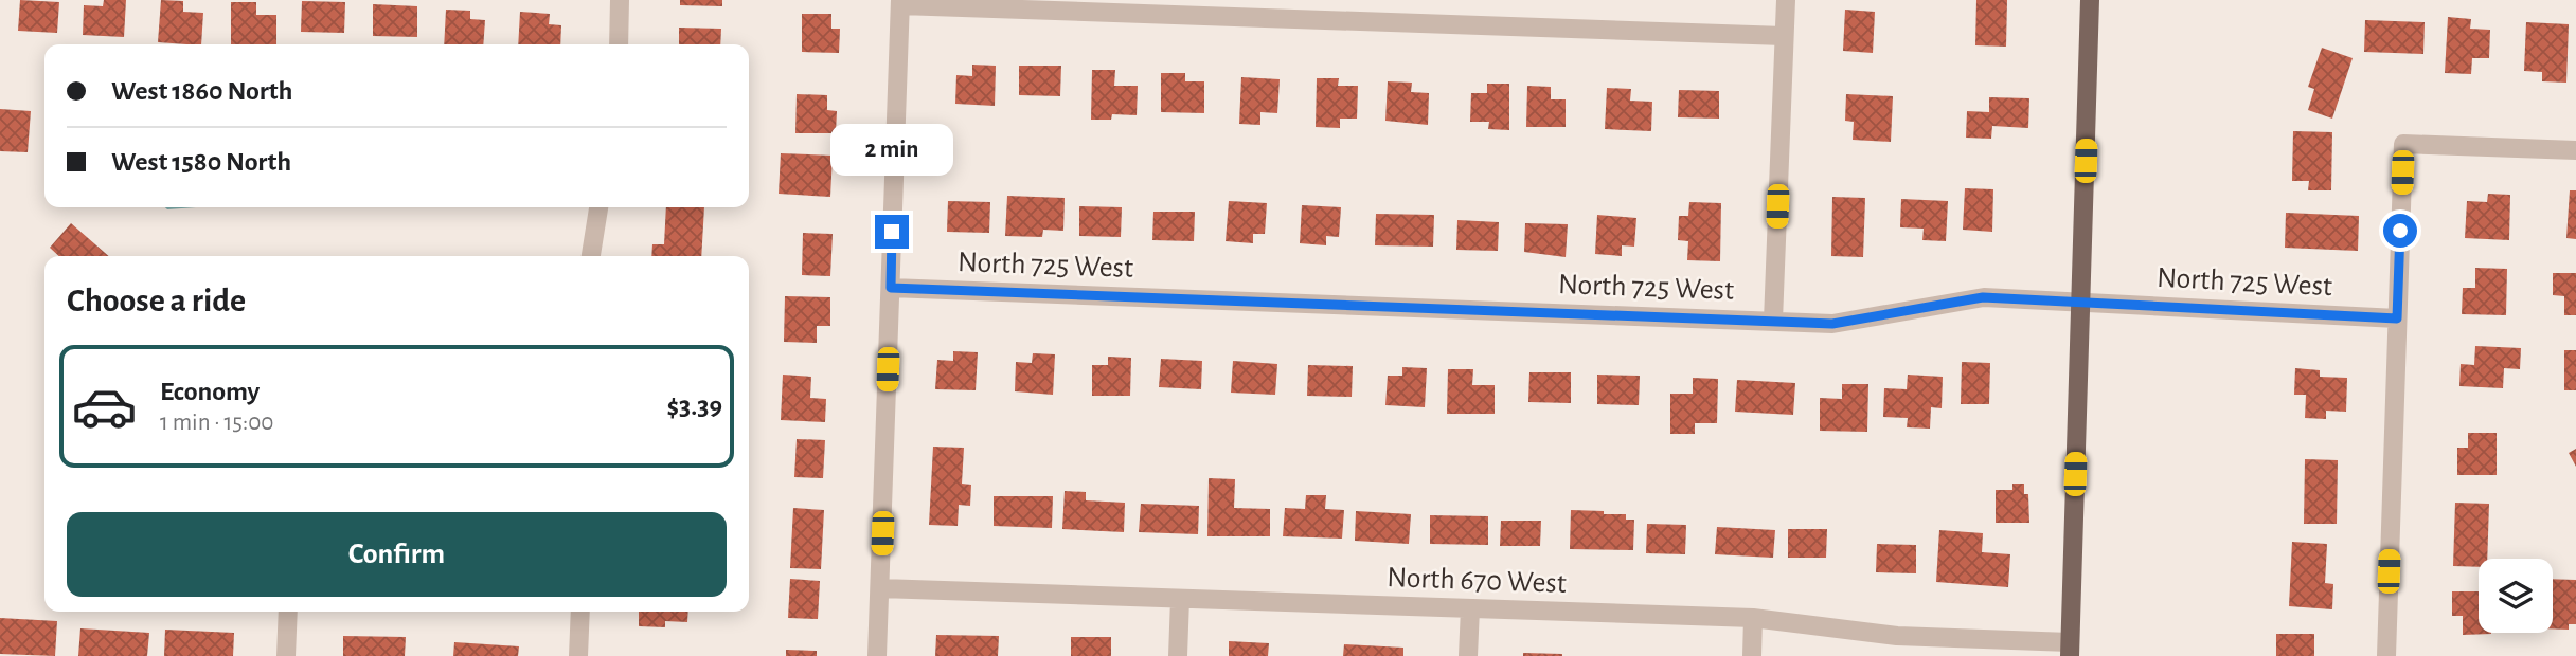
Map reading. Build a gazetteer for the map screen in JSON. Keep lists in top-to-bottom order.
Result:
{
  "streets": {
    "street": ["North 725 West", "North 670 West"]
  },
  "page": {
    "banner": ["West 1860 North", "West 1580 North"],
    "bubble": "2 min",
    "heading": "Choose a ride",
    "list": [
      {
        "name": "Economy",
        "note": "1 min · 15:00",
        "value": "$3.39"
      }
    ],
    "buttons": "Confirm"
  }
}
